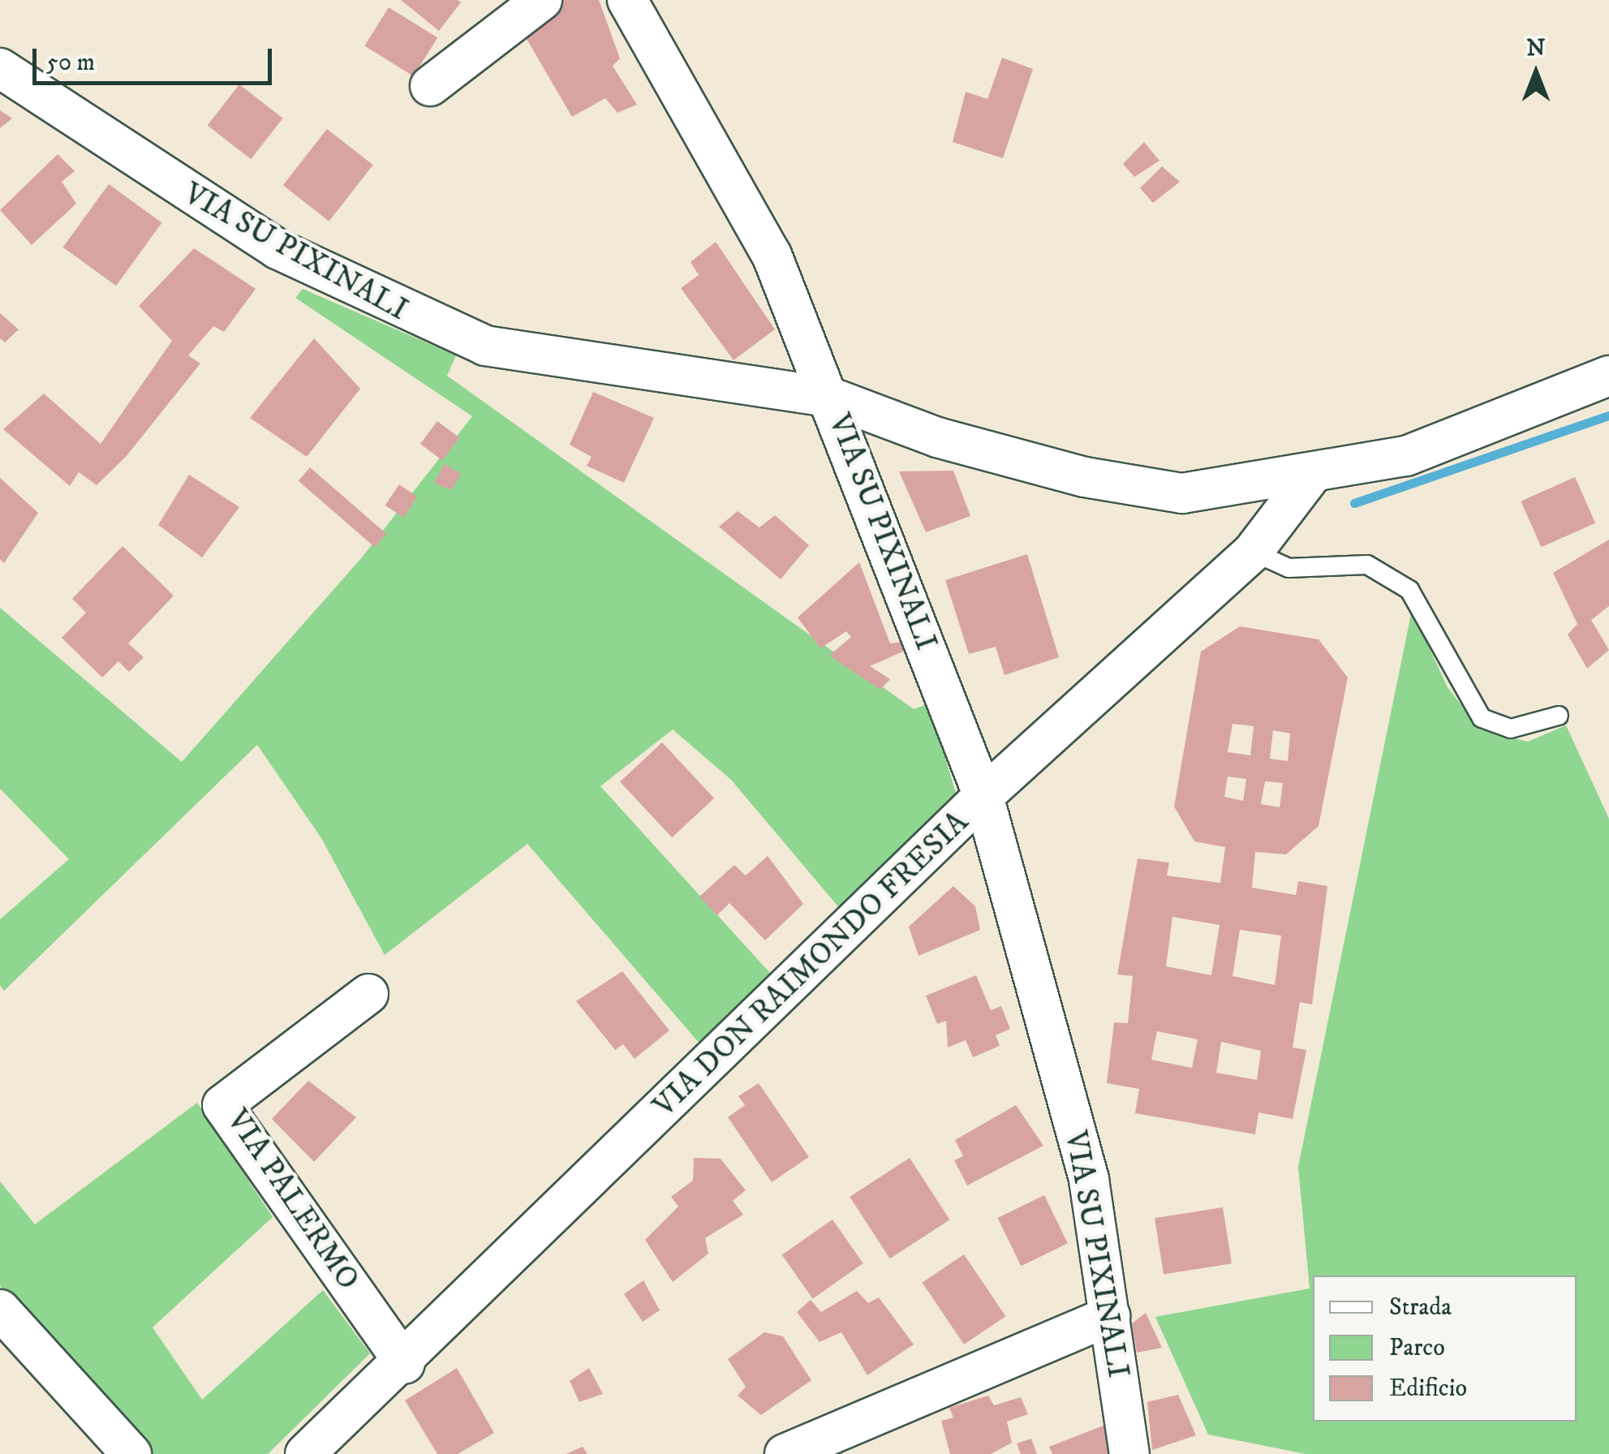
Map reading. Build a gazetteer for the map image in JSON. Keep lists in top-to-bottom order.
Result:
{
  "streets": {
    "street": ["VIA SU PIXINALI", "VIA DON RAIMONDO FRESIA", "VIA PALERMO"]
  },
  "crossings": [
    ["VIA SU PIXINALI", "VIA DON RAIMONDO FRESIA"],
    ["VIA DON RAIMONDO FRESIA", "VIA PALERMO"]
  ],
  "legend": ["Strada", "Parco", "Edificio"],
  "scale_bar": "50 m",
  "north": "top"
}
